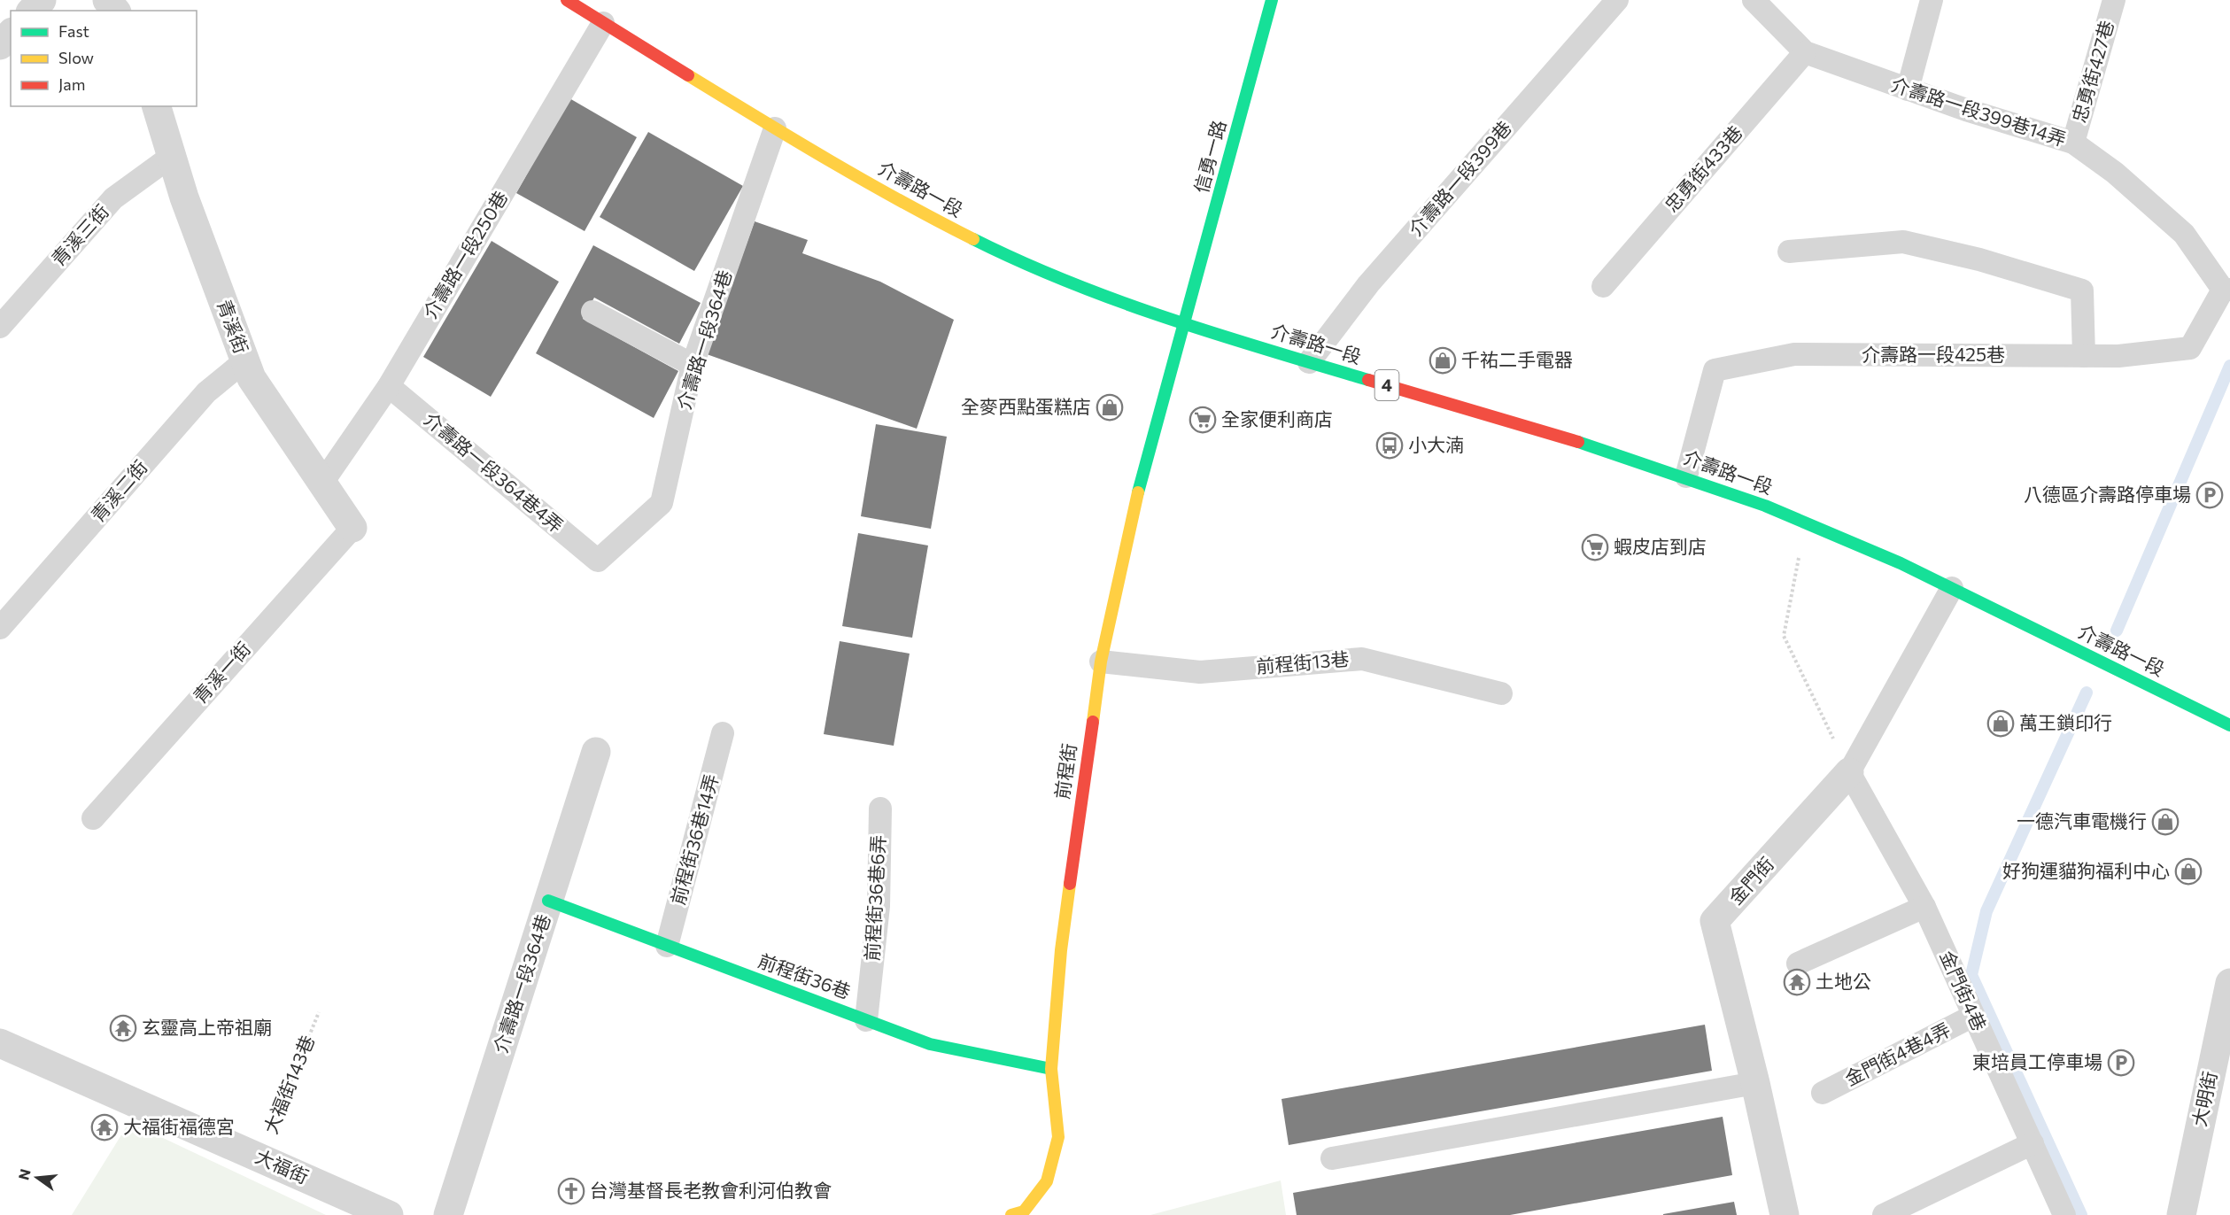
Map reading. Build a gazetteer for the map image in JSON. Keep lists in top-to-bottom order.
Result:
{
  "streets": {
    "main road": [
      "信勇一路",
      "介壽路一段",
      "4",
      "前程街",
      "前程街36巷"
    ],
    "street": [
      "青溪街",
      "介壽路一段364巷",
      "金門街",
      "大明街",
      "大福街"
    ],
    "lane": [
      "忠勇街427巷",
      "介壽路一段399巷14弄",
      "忠勇街433巷",
      "介壽路一段399巷",
      "青溪三街",
      "介壽路一段250巷",
      "介壽路一段425巷",
      "介壽路一段364巷4弄",
      "青溪二街",
      "前程街13巷",
      "青溪一街",
      "前程街36巷14弄",
      "前程街36巷6弄",
      "金門街4巷",
      "金門街4巷4弄"
    ],
    "path": ["大福街143巷"]
  },
  "crossings": [
    ["忠勇街427巷", "介壽路一段399巷14弄"],
    ["介壽路一段399巷14弄", "忠勇街433巷"],
    ["介壽路一段399巷14弄", "介壽路一段425巷"],
    ["信勇一路", "介壽路一段"],
    ["信勇一路", "前程街"],
    ["介壽路一段399巷", "介壽路一段"],
    ["介壽路一段", "介壽路一段250巷"],
    ["介壽路一段", "介壽路一段364巷"],
    ["介壽路一段", "介壽路一段425巷"],
    ["介壽路一段", "前程街"],
    ["介壽路一段", "金門街"],
    ["青溪三街", "青溪街"],
    ["介壽路一段250巷", "青溪街"],
    ["介壽路一段250巷", "介壽路一段364巷4弄"],
    ["青溪街", "青溪二街"],
    ["青溪街", "青溪一街"],
    ["介壽路一段364巷", "介壽路一段364巷4弄"],
    ["介壽路一段364巷", "前程街36巷"],
    ["前程街13巷", "前程街"],
    ["前程街", "前程街36巷"],
    ["前程街36巷14弄", "前程街36巷"],
    ["金門街", "金門街4巷"],
    ["前程街36巷6弄", "前程街36巷"],
    ["金門街4巷", "金門街4巷4弄"],
    ["大福街143巷", "大福街"]
  ],
  "places": {
    "shop": [
      "千祐二手電器",
      "全麥西點蛋糕店",
      "萬王鎖印行",
      "一德汽車電機行",
      "好狗運貓狗福利中心"
    ],
    "supermarket": ["全家便利商店", "蝦皮店到店"],
    "bus stop": ["小大湳"],
    "parking": ["八德區介壽路停車場", "東培員工停車場"],
    "temple": ["土地公", "玄靈高上帝祖廟", "大福街福德宮"],
    "church": ["台灣基督長老教會利河伯教會"]
  },
  "legend": ["Fast", "Slow", "Jam"],
  "north": "left"
}
